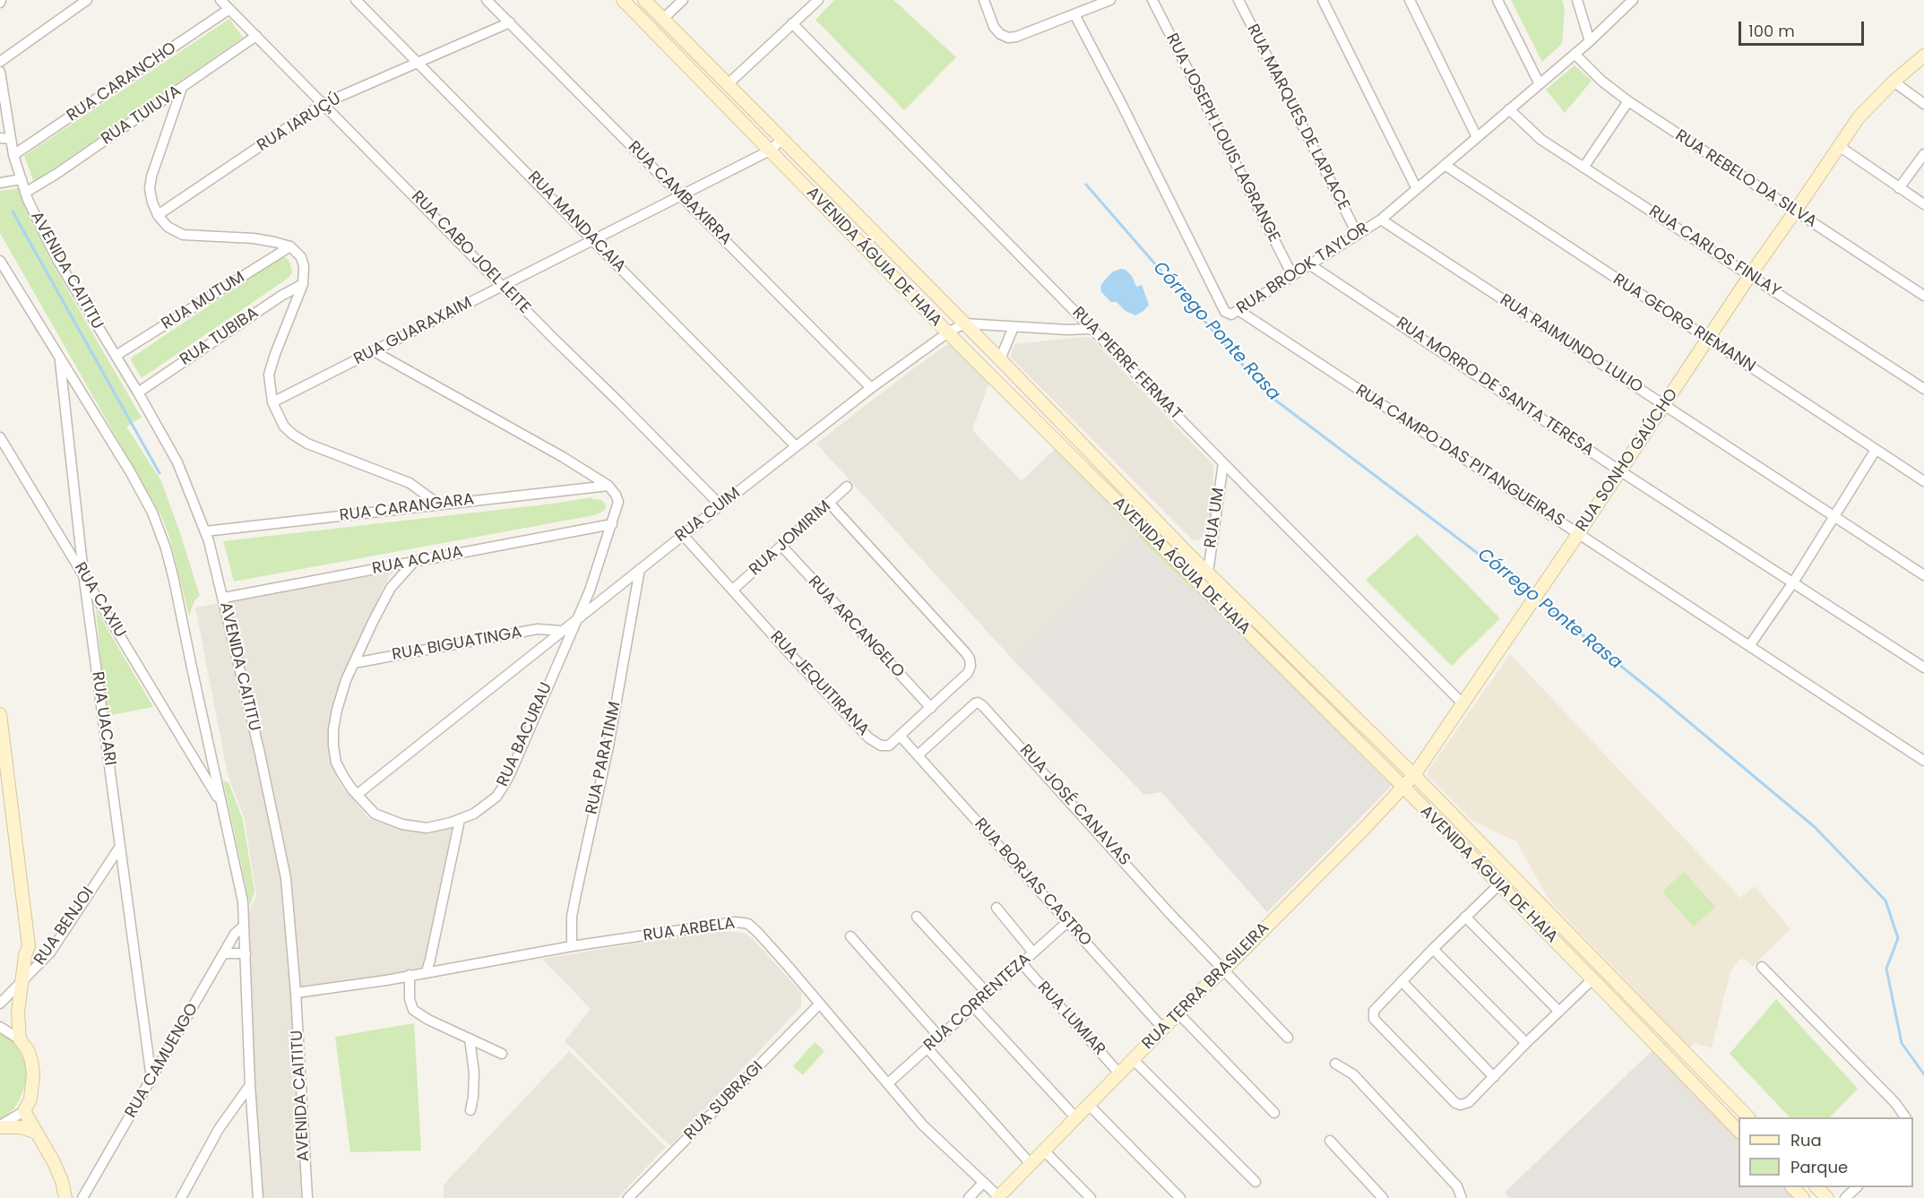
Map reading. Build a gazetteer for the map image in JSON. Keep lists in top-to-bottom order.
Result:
{
  "streets": {
    "main road": ["AVENIDA ÁGUIA DE HAIA", "RUA SONHO GAÚCHO", "RUA TERRA BRASILEIRA"],
    "street": [
      "RUA CARANCHO",
      "RUA TUIUVA",
      "RUA MARQUES DE LAPLACE",
      "RUA IARUÇÚ",
      "RUA JOSEPH LOUIS LAGRANGE",
      "RUA REBELO DA SILVA",
      "RUA CAMBAXIRRA",
      "RUA MANDACAIA",
      "RUA CARLOS FINLAY",
      "RUA CABO JOEL LEITE",
      "RUA BROOK TAYLOR",
      "AVENIDA CAITITU",
      "RUA MUTUM",
      "RUA GEORG RIEMANN",
      "RUA GUARAXAIM",
      "RUA TUBIBA",
      "RUA RAIMUNDO LULIO",
      "RUA PIERRE FERMAT",
      "RUA MORRO DE SANTA TERESA",
      "RUA CAMPO DAS PITANGUEIRAS",
      "RUA CARANGARA",
      "RUA CUIM",
      "RUA UM",
      "RUA JOMIRIM",
      "RUA ACAUA",
      "RUA CAXIU",
      "RUA ARCANGELO",
      "RUA BIGUATINGA",
      "RUA JEQUITIRANA",
      "RUA UACARI",
      "RUA BACURAU",
      "RUA PARATINM",
      "RUA JOSÉ CANAVAS",
      "RUA BORJAS CASTRO",
      "RUA BENJOI",
      "RUA ARBELA",
      "RUA CORRENTEZA",
      "RUA LUMIAR",
      "RUA CAMUENGO",
      "RUA SUBRAGI"
    ]
  },
  "crossings": [
    ["RUA CARANCHO", "RUA CABO JOEL LEITE"],
    ["RUA CARANCHO", "AVENIDA CAITITU"],
    ["RUA TUIUVA", "RUA CABO JOEL LEITE"],
    ["RUA TUIUVA", "AVENIDA CAITITU"],
    ["RUA MARQUES DE LAPLACE", "RUA BROOK TAYLOR"],
    ["RUA IARUÇÚ", "RUA CAMBAXIRRA"],
    ["RUA IARUÇÚ", "RUA MANDACAIA"],
    ["RUA IARUÇÚ", "RUA CABO JOEL LEITE"],
    ["RUA JOSEPH LOUIS LAGRANGE", "RUA BROOK TAYLOR"],
    ["RUA REBELO DA SILVA", "RUA BROOK TAYLOR"],
    ["RUA REBELO DA SILVA", "RUA SONHO GAÚCHO"],
    ["RUA CAMBAXIRRA", "RUA GUARAXAIM"],
    ["RUA CAMBAXIRRA", "RUA CUIM"],
    ["RUA MANDACAIA", "RUA GUARAXAIM"],
    ["RUA MANDACAIA", "RUA CUIM"],
    ["RUA CARLOS FINLAY", "RUA BROOK TAYLOR"],
    ["RUA CARLOS FINLAY", "RUA SONHO GAÚCHO"],
    ["RUA CABO JOEL LEITE", "RUA GUARAXAIM"],
    ["RUA CABO JOEL LEITE", "RUA CUIM"],
    ["AVENIDA ÁGUIA DE HAIA", "RUA GUARAXAIM"],
    ["AVENIDA ÁGUIA DE HAIA", "RUA SONHO GAÚCHO"],
    ["AVENIDA ÁGUIA DE HAIA", "RUA CUIM"],
    ["AVENIDA ÁGUIA DE HAIA", "RUA UM"],
    ["AVENIDA ÁGUIA DE HAIA", "RUA TERRA BRASILEIRA"],
    ["RUA BROOK TAYLOR", "RUA GEORG RIEMANN"],
    ["RUA BROOK TAYLOR", "RUA RAIMUNDO LULIO"],
    ["RUA BROOK TAYLOR", "RUA MORRO DE SANTA TERESA"],
    ["RUA BROOK TAYLOR", "RUA CAMPO DAS PITANGUEIRAS"],
    ["AVENIDA CAITITU", "RUA MUTUM"],
    ["AVENIDA CAITITU", "RUA TUBIBA"],
    ["AVENIDA CAITITU", "RUA CARANGARA"],
    ["AVENIDA CAITITU", "RUA ACAUA"],
    ["AVENIDA CAITITU", "RUA ARBELA"],
    ["RUA GEORG RIEMANN", "RUA SONHO GAÚCHO"],
    ["RUA RAIMUNDO LULIO", "RUA SONHO GAÚCHO"],
    ["RUA PIERRE FERMAT", "RUA SONHO GAÚCHO"],
    ["RUA PIERRE FERMAT", "RUA UM"],
    ["RUA MORRO DE SANTA TERESA", "RUA SONHO GAÚCHO"],
    ["RUA CAMPO DAS PITANGUEIRAS", "RUA SONHO GAÚCHO"],
    ["RUA SONHO GAÚCHO", "RUA TERRA BRASILEIRA"],
    ["RUA CARANGARA", "RUA BACURAU"],
    ["RUA CUIM", "RUA BIGUATINGA"],
    ["RUA CUIM", "RUA JEQUITIRANA"],
    ["RUA CUIM", "RUA BACURAU"],
    ["RUA CUIM", "RUA PARATINM"],
    ["RUA JOMIRIM", "RUA ARCANGELO"],
    ["RUA JOMIRIM", "RUA JEQUITIRANA"],
    ["RUA ACAUA", "RUA BACURAU"],
    ["RUA CAXIU", "RUA UACARI"],
    ["RUA ARCANGELO", "RUA JEQUITIRANA"],
    ["RUA BIGUATINGA", "RUA BACURAU"],
    ["RUA JEQUITIRANA", "RUA BORJAS CASTRO"],
    ["RUA UACARI", "RUA BENJOI"],
    ["RUA UACARI", "RUA CAMUENGO"],
    ["RUA PARATINM", "RUA ARBELA"],
    ["RUA JOSÉ CANAVAS", "RUA BORJAS CASTRO"],
    ["RUA JOSÉ CANAVAS", "RUA TERRA BRASILEIRA"],
    ["RUA BORJAS CASTRO", "RUA TERRA BRASILEIRA"],
    ["RUA BORJAS CASTRO", "RUA CORRENTEZA"],
    ["RUA ARBELA", "RUA TERRA BRASILEIRA"],
    ["RUA ARBELA", "RUA CORRENTEZA"],
    ["RUA ARBELA", "RUA SUBRAGI"],
    ["RUA TERRA BRASILEIRA", "RUA LUMIAR"],
    ["RUA CORRENTEZA", "RUA LUMIAR"]
  ],
  "water": ["Córrego Ponte Rasa"],
  "legend": ["Rua", "Parque"],
  "scale_bar": "100 m"
}
